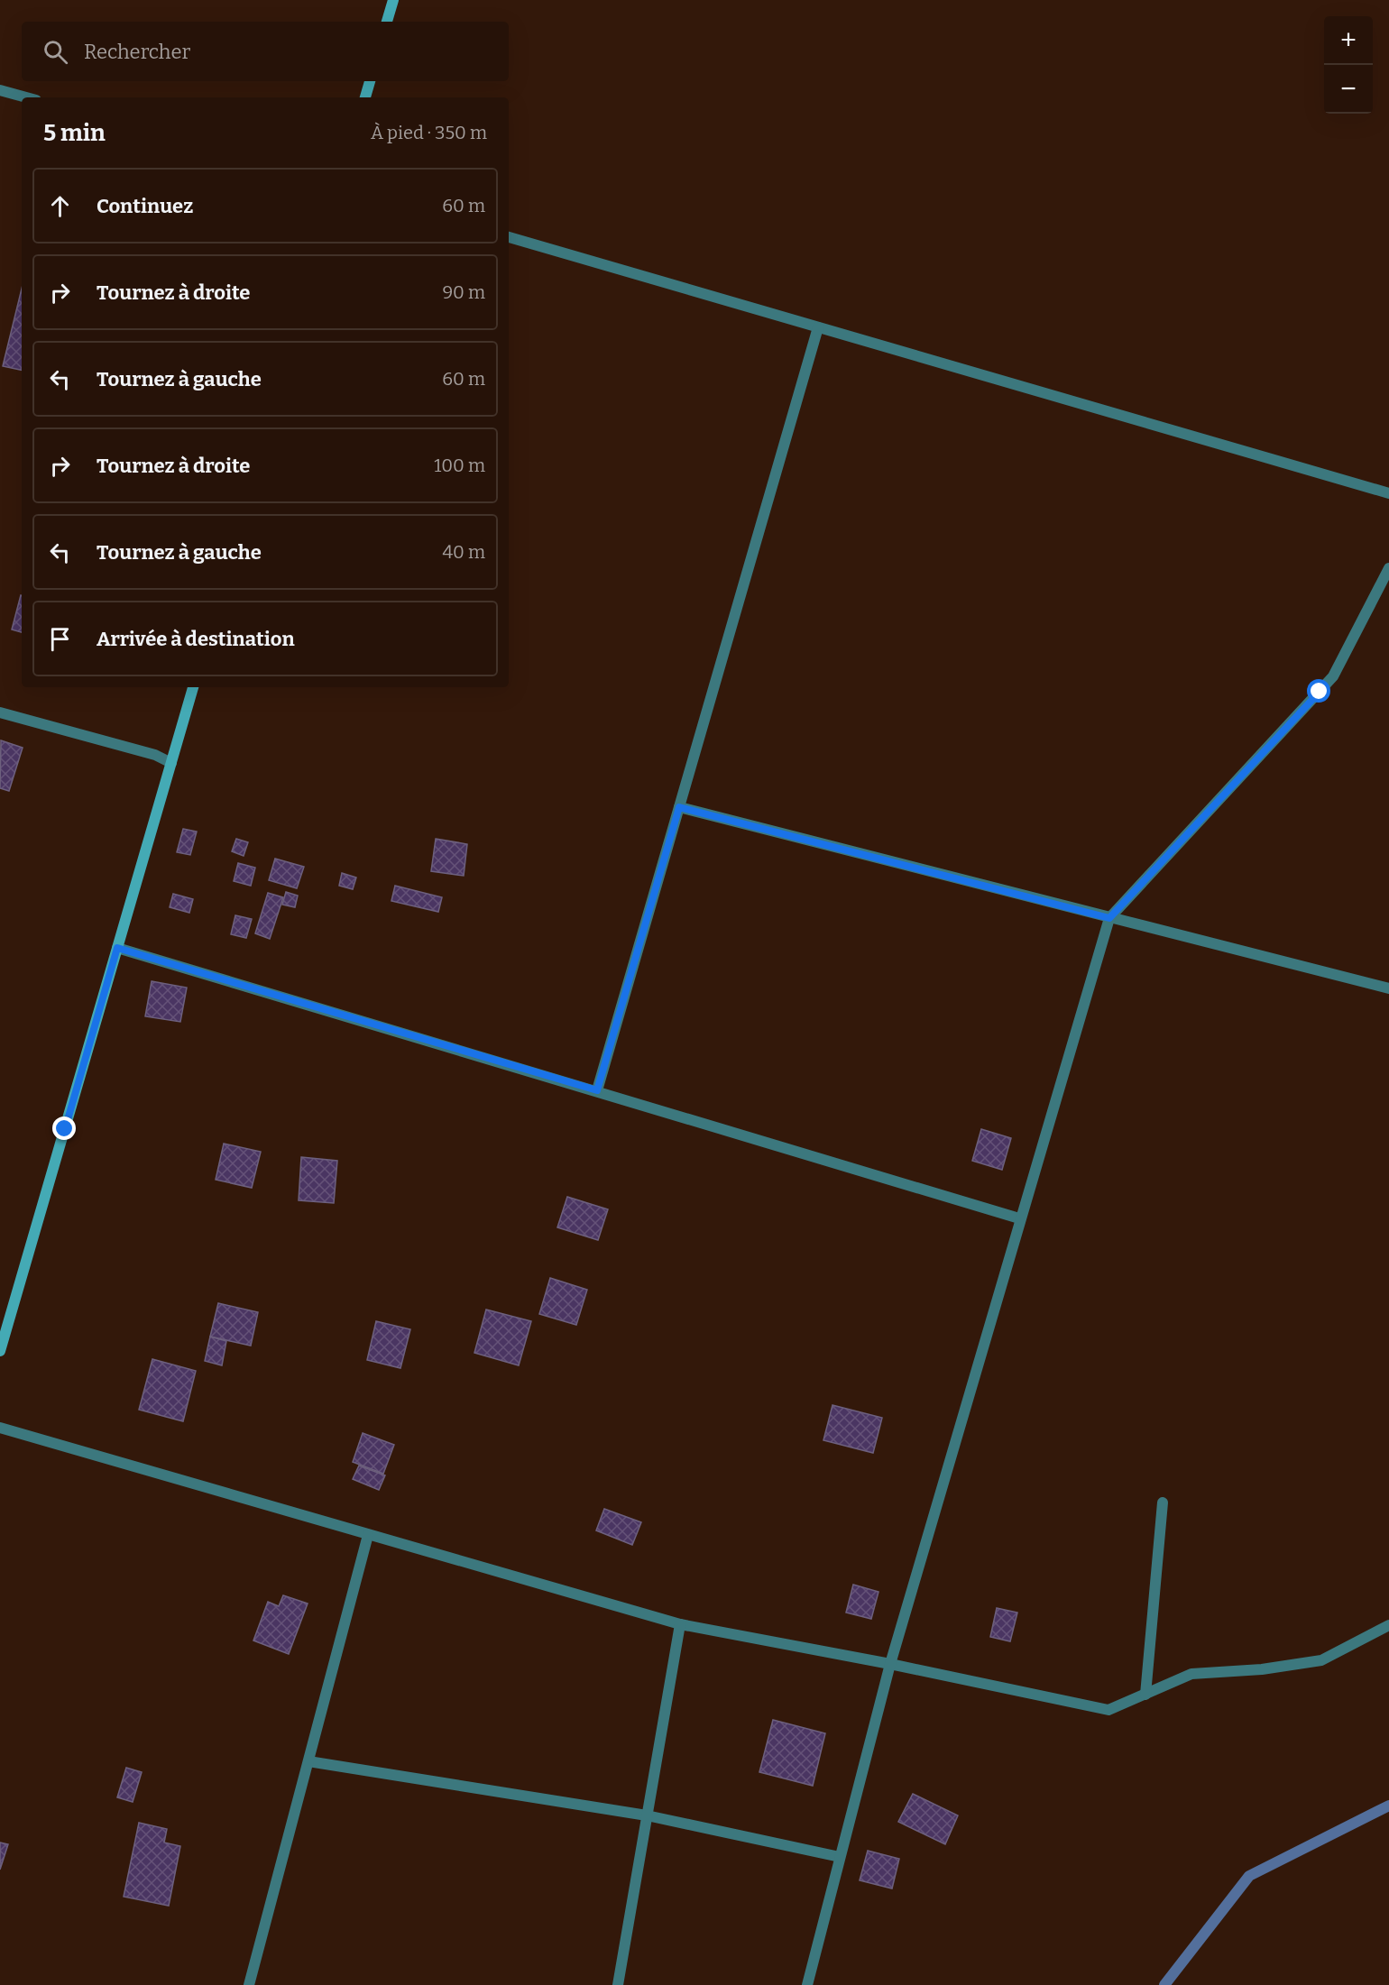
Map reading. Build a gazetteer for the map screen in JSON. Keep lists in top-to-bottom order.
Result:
{
  "page": {
    "map_buttons": ["+", "−"],
    "search": "Rechercher",
    "heading": ["5 min", "À pied · 350 m"],
    "list": [
      ["Continuez", "60 m"],
      ["Tournez à droite", "90 m"],
      ["Tournez à gauche", "60 m"],
      ["Tournez à droite", "100 m"],
      ["Tournez à gauche", "40 m"],
      "Arrivée à destination"
    ]
  }
}
